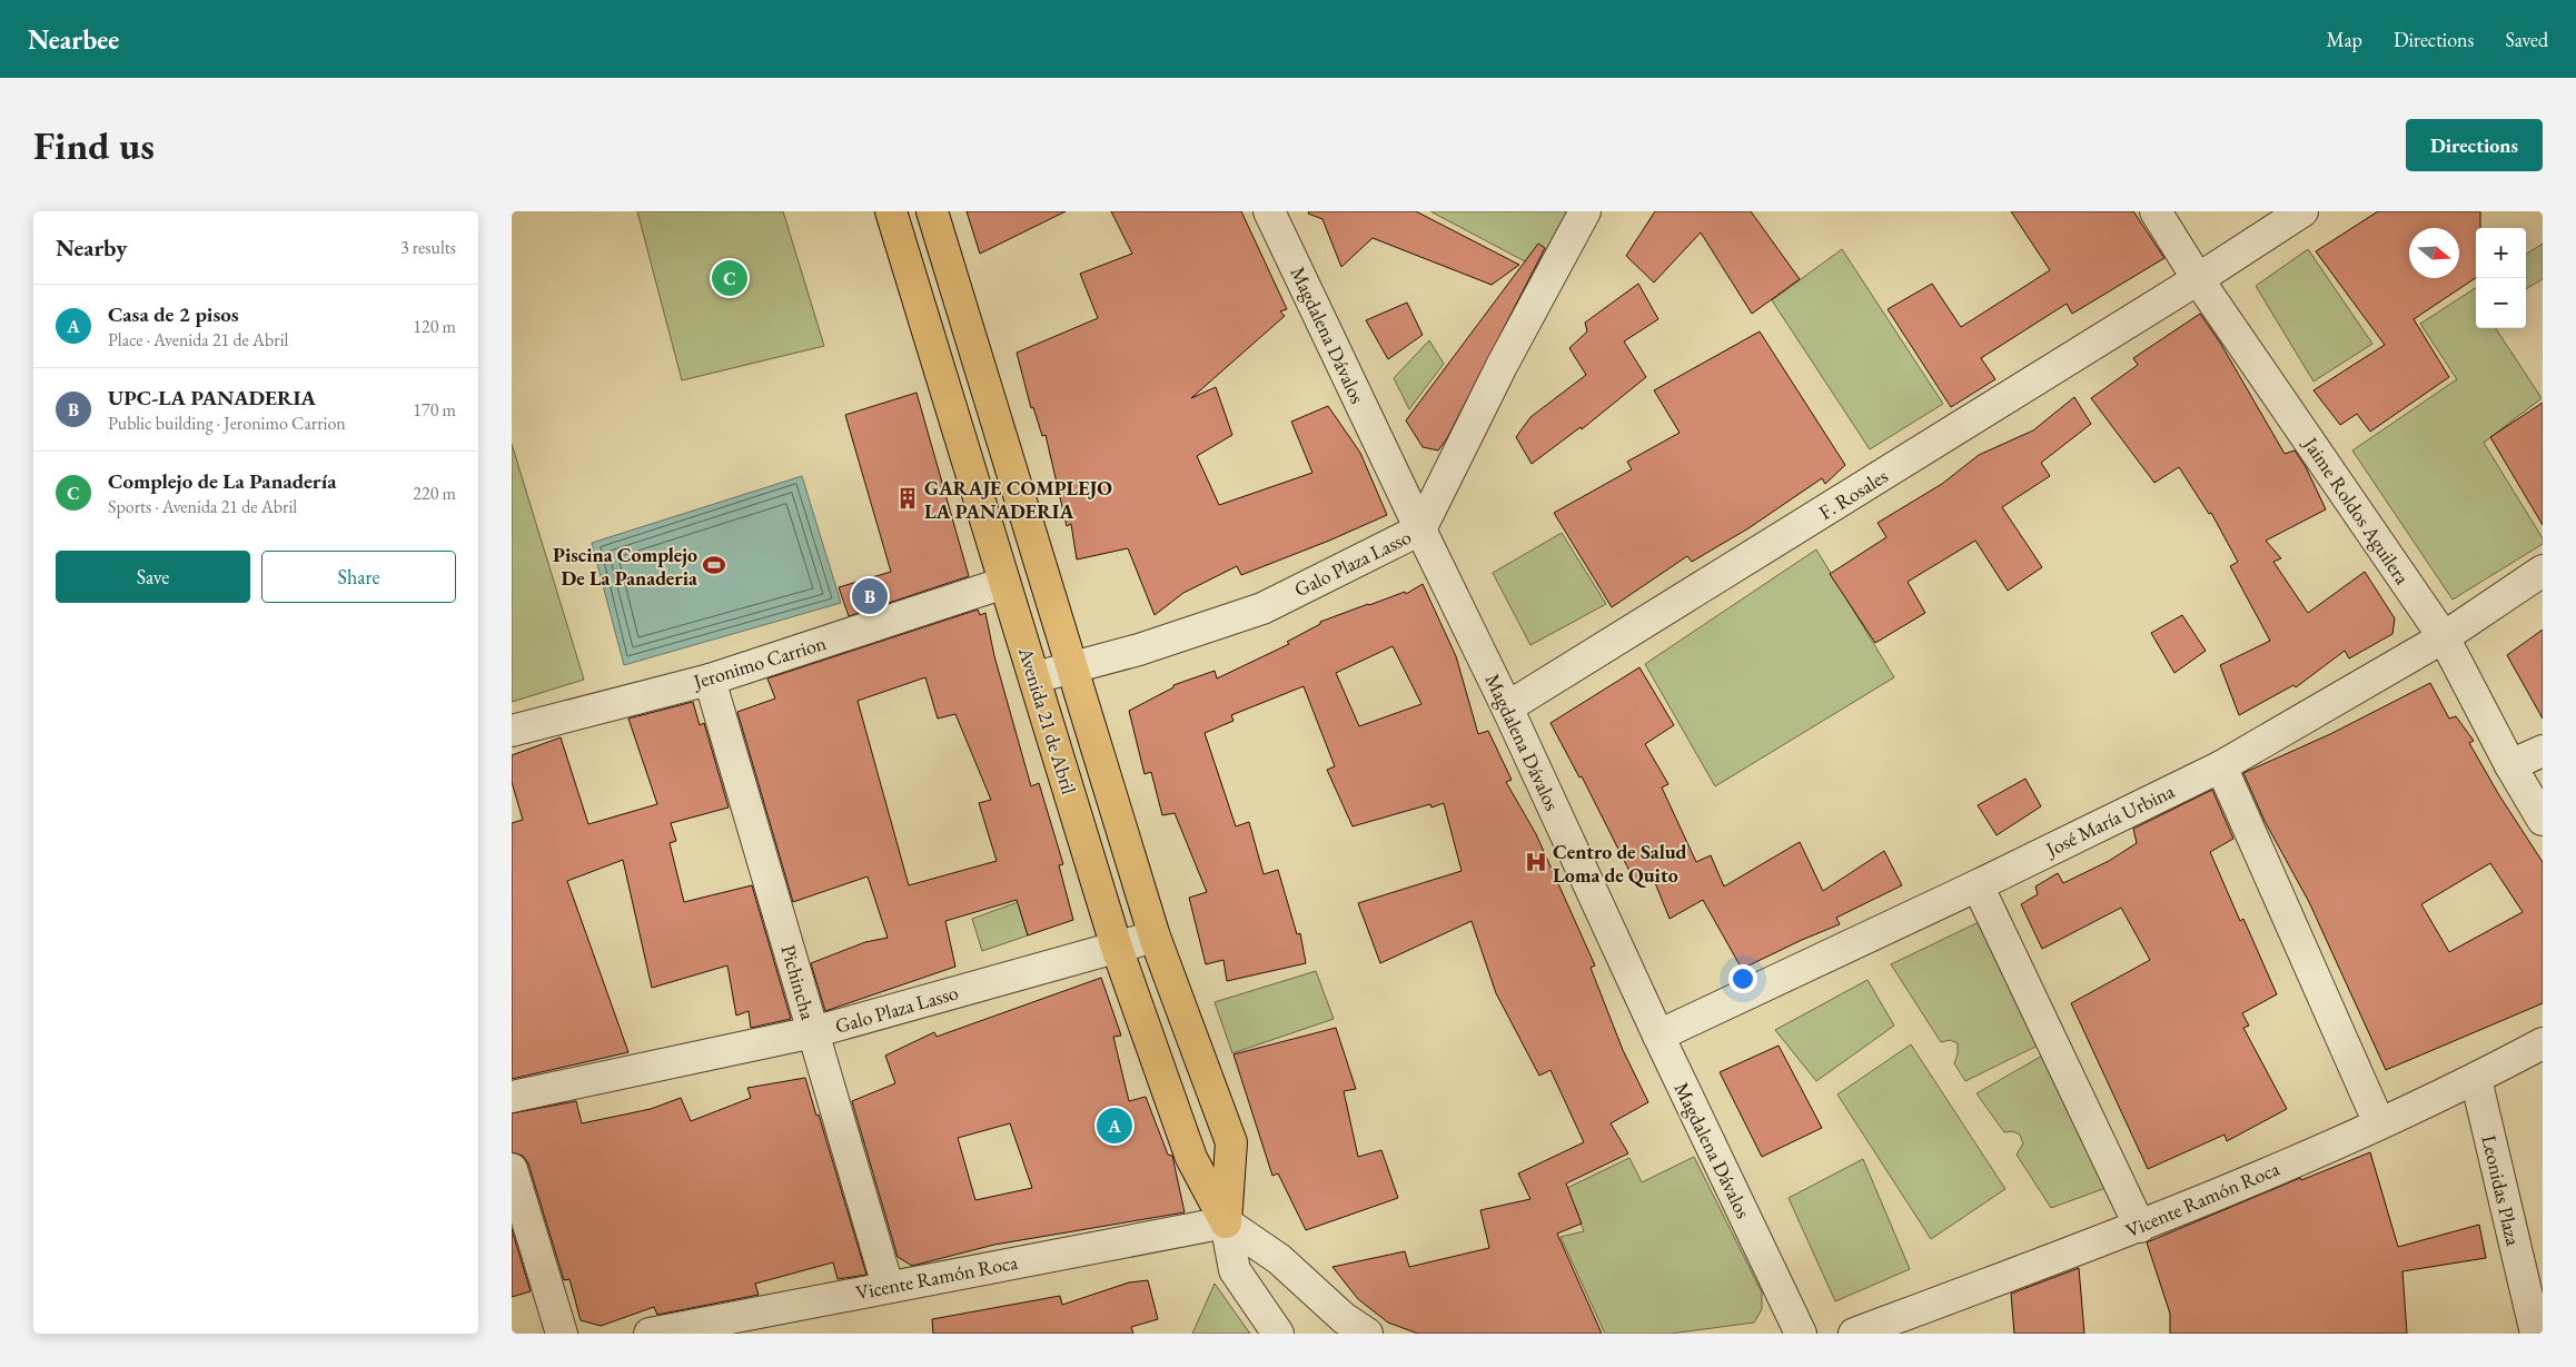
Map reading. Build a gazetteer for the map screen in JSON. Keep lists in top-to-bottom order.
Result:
{
  "streets": {
    "main road": ["Avenida 21 de Abril"],
    "street": [
      "Magdalena Dávalos",
      "F. Rosales",
      "Jaime Roldos Aguilera",
      "Galo Plaza Lasso",
      "Jeronimo Carrion",
      "José María Urbina",
      "Pichincha",
      "Leonidas Plaza",
      "Vicente Ramón Roca"
    ]
  },
  "crossings": [
    ["Magdalena Dávalos", "F. Rosales"],
    ["Magdalena Dávalos", "Galo Plaza Lasso"],
    ["Magdalena Dávalos", "José María Urbina"],
    ["F. Rosales", "Jaime Roldos Aguilera"],
    ["Jaime Roldos Aguilera", "José María Urbina"],
    ["Galo Plaza Lasso", "Avenida 21 de Abril"],
    ["Galo Plaza Lasso", "Pichincha"],
    ["Jeronimo Carrion", "Avenida 21 de Abril"],
    ["Jeronimo Carrion", "Pichincha"],
    ["Avenida 21 de Abril", "Vicente Ramón Roca"],
    ["Pichincha", "Vicente Ramón Roca"],
    ["Leonidas Plaza", "Vicente Ramón Roca"]
  ],
  "places": {
    "building": ["GARAJE COMPLEJO LA PANADERIA"],
    "sports": ["Piscina Complejo De La Panaderia"],
    "hospital": ["Centro de Salud Loma de Quito"]
  },
  "north": "right",
  "page": {
    "header": "Nearbee",
    "nav": ["Map", "Directions", "Saved"],
    "buttons": [
      "Directions",
      ["Save", "Share"]
    ],
    "title": "Find us",
    "heading": ["Nearby", "3 results"],
    "map_buttons": ["+", "−"],
    "pins": ["C", "B", "A"],
    "list": [
      {
        "mark": "A",
        "name": "Casa de 2 pisos",
        "note": "Place · Avenida 21 de Abril",
        "value": "120 m"
      },
      {
        "mark": "B",
        "name": "UPC-LA PANADERIA",
        "note": "Public building · Jeronimo Carrion",
        "value": "170 m"
      },
      {
        "mark": "C",
        "name": "Complejo de La Panadería",
        "note": "Sports · Avenida 21 de Abril",
        "value": "220 m"
      }
    ]
  }
}
